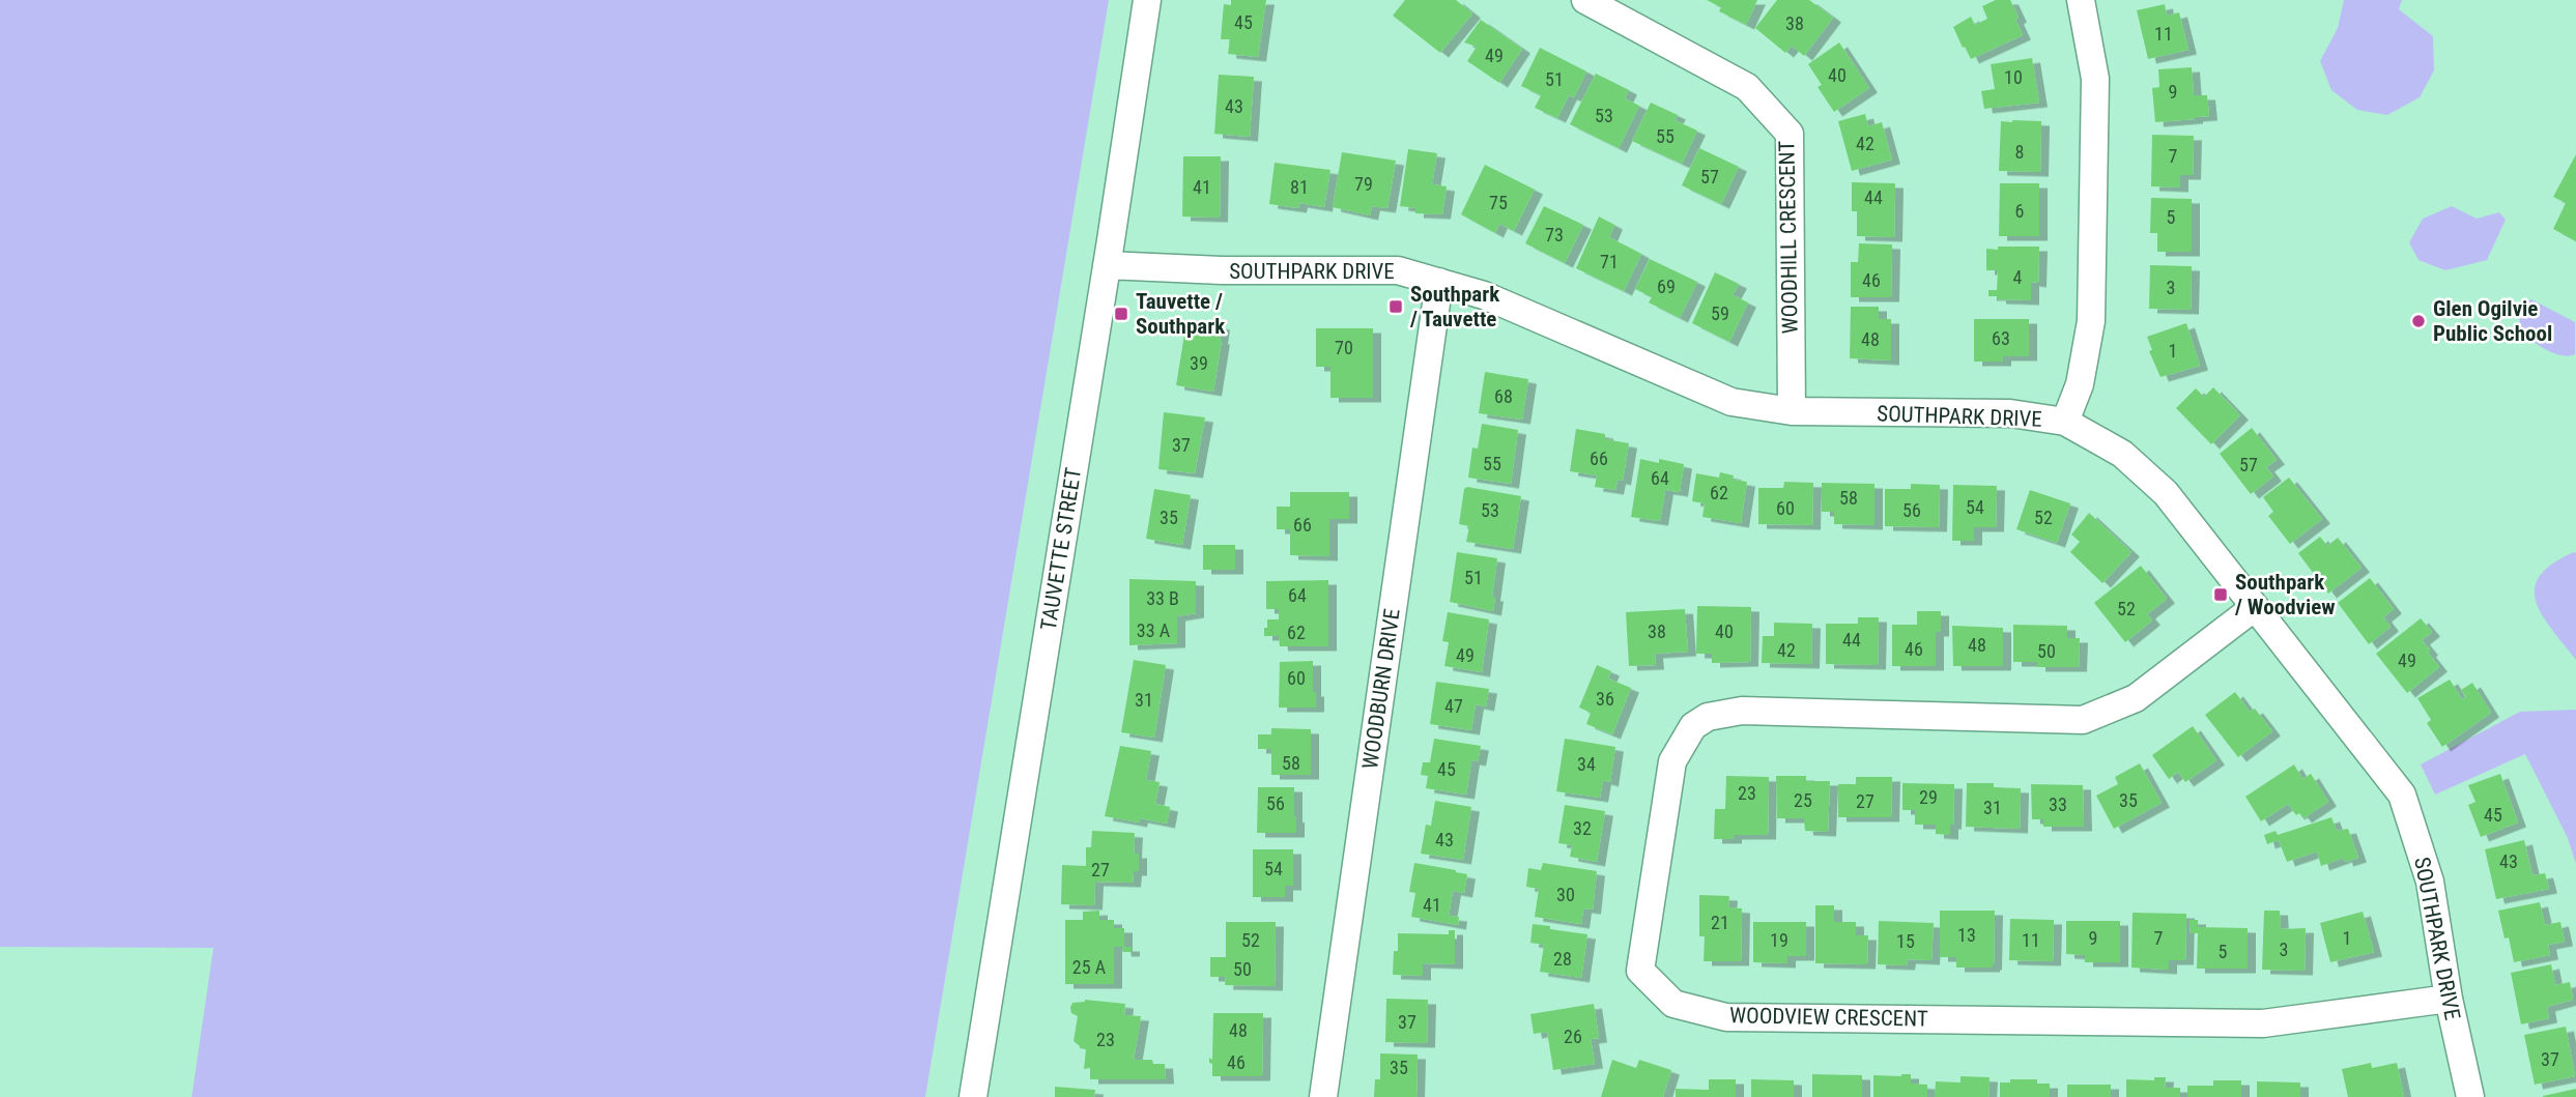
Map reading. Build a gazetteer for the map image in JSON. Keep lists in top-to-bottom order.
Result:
{
  "streets": {
    "street": [
      "WOODHILL CRESCENT",
      "SOUTHPARK DRIVE",
      "TAUVETTE STREET",
      "WOODBURN DRIVE",
      "WOODVIEW CRESCENT"
    ]
  },
  "crossings": [
    ["WOODHILL CRESCENT", "SOUTHPARK DRIVE"],
    ["SOUTHPARK DRIVE", "TAUVETTE STREET"],
    ["SOUTHPARK DRIVE", "WOODBURN DRIVE"],
    ["SOUTHPARK DRIVE", "WOODVIEW CRESCENT"]
  ],
  "places": {
    "transit": ["Southpark / Tauvette", "Tauvette / Southpark", "Southpark / Woodview"],
    "other": ["Glen Ogilvie Public School"]
  },
  "house_numbers": [
    "45",
    "38",
    "11",
    "49",
    "40",
    "10",
    "51",
    "9",
    "43",
    "53",
    "55",
    "42",
    "8",
    "7",
    "57",
    "79",
    "41",
    "81",
    "44",
    "75",
    "6",
    "5",
    "73",
    "71",
    "4",
    "46",
    "69",
    "3",
    "59",
    "63",
    "48",
    "70",
    "1",
    "39",
    "68",
    "37",
    "66",
    "55",
    "57",
    "64",
    "62",
    "58",
    "54",
    "60",
    "53",
    "56",
    "35",
    "52",
    "66",
    "51",
    "64",
    "33 B",
    "52",
    "33 A",
    "38",
    "40",
    "62",
    "44",
    "48",
    "46",
    "42",
    "50",
    "49",
    "49",
    "60",
    "36",
    "31",
    "47",
    "58",
    "34",
    "45",
    "23",
    "29",
    "25",
    "35",
    "27",
    "56",
    "33",
    "31",
    "45",
    "32",
    "43",
    "43",
    "54",
    "27",
    "30",
    "41",
    "21",
    "13",
    "9",
    "7",
    "1",
    "52",
    "19",
    "11",
    "15",
    "3",
    "5",
    "28",
    "25 A",
    "50",
    "37",
    "48",
    "26",
    "23",
    "37",
    "46",
    "35"
  ]
}
